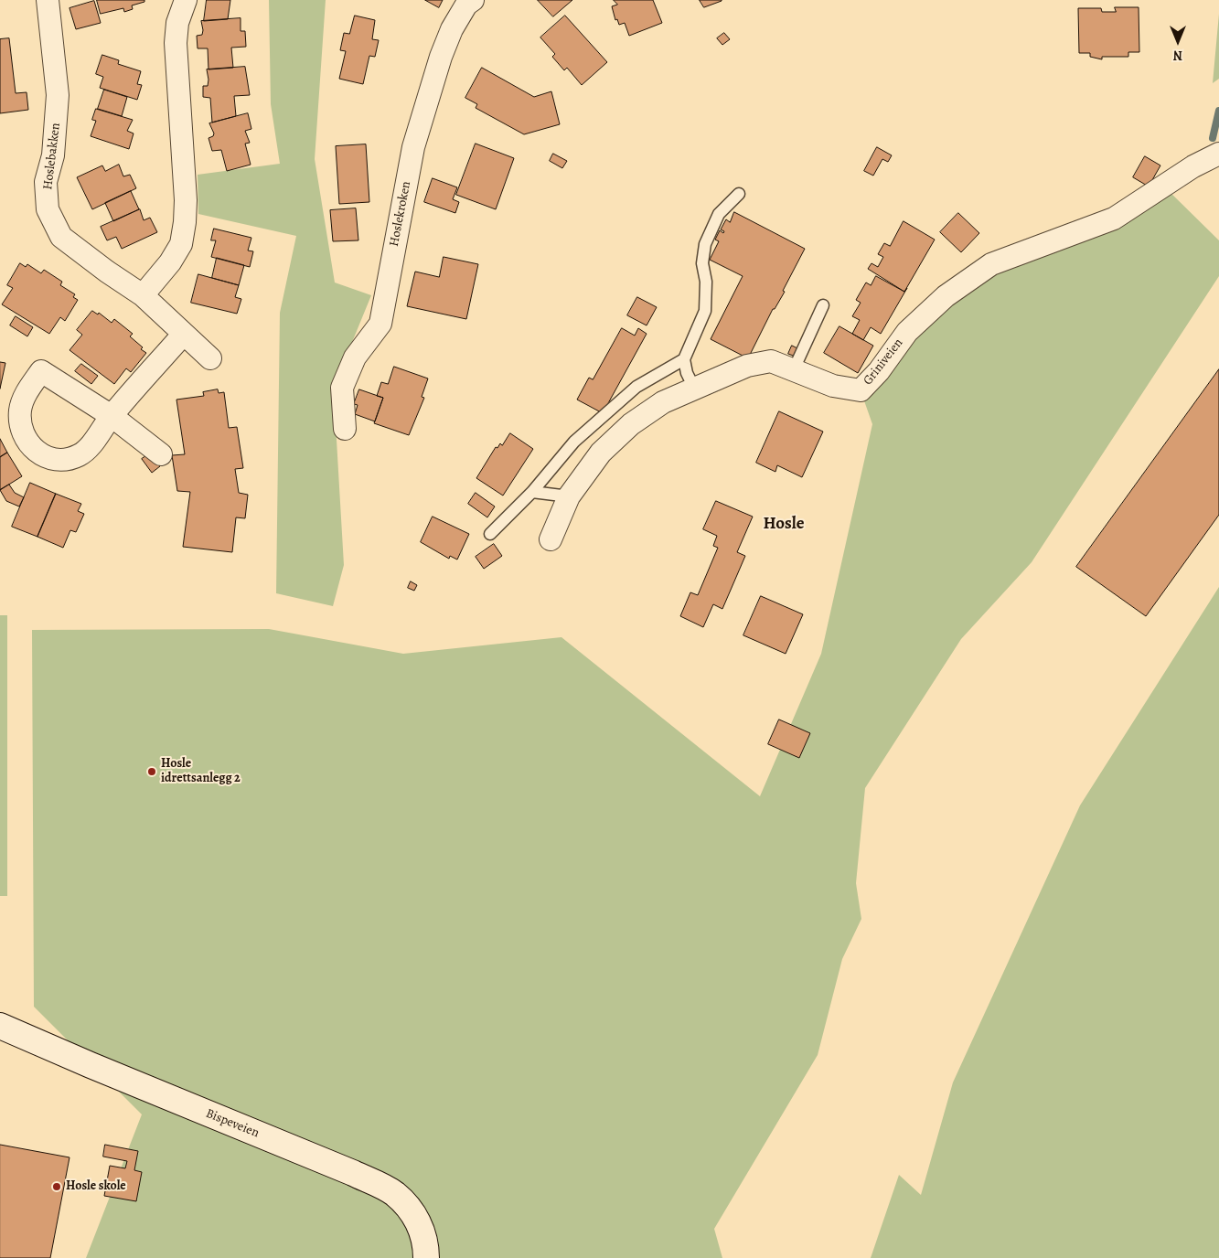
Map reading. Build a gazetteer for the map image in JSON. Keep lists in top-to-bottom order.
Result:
{
  "streets": {
    "street": [
      "Hoslebakken",
      "Hoslekroken",
      "Griniveien",
      "Bispeveien"
    ]
  },
  "districts": ["Hosle"],
  "places": ["Hosle idrettsanlegg 2", "Hosle skole"],
  "north": "bottom"
}
